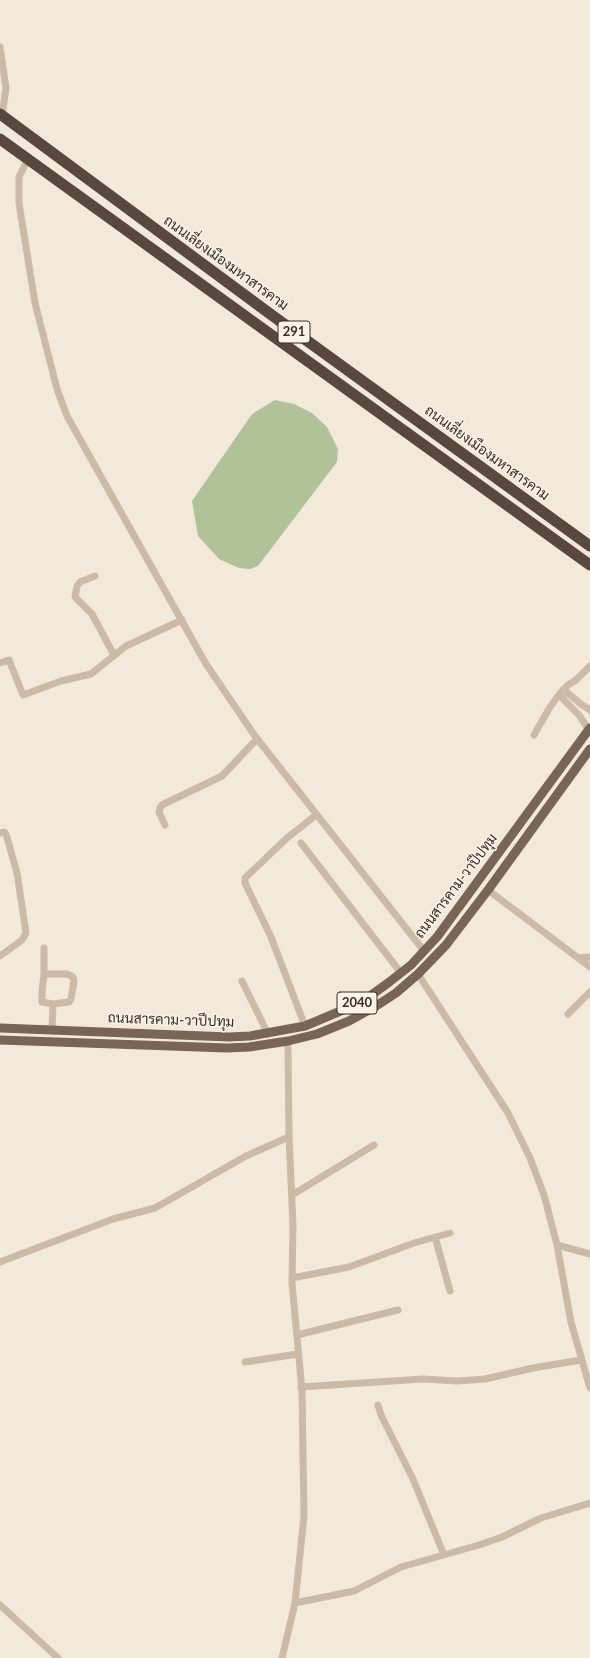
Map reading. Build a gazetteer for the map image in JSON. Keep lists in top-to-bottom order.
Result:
{
  "streets": {
    "highway": ["ถนนเลี่ยงเมืองมหาสารคาม", "291"],
    "main road": ["ถนนสารคาม-วาปีปทุม", "2040"]
  }
}
